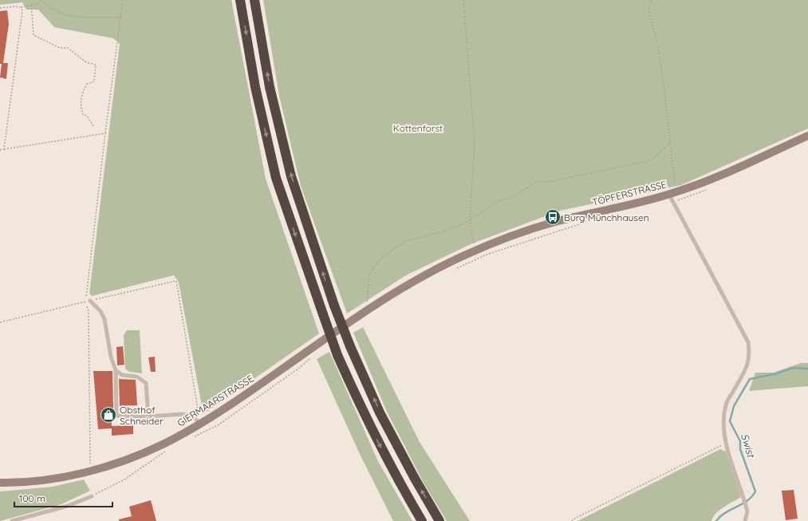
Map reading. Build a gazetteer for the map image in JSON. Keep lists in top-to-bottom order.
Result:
{
  "streets": {
    "main road": ["TÖPFERSTRASSE", "GIERMAARSTRASSE"]
  },
  "crossings": [
    ["TÖPFERSTRASSE", "GIERMAARSTRASSE"]
  ],
  "water": ["Swist"],
  "parks": ["Kottenforst"],
  "places": {
    "bus stop": ["Burg Münchhausen"],
    "shop": ["Obsthof Schneider"]
  },
  "scale_bar": "100 m"
}
